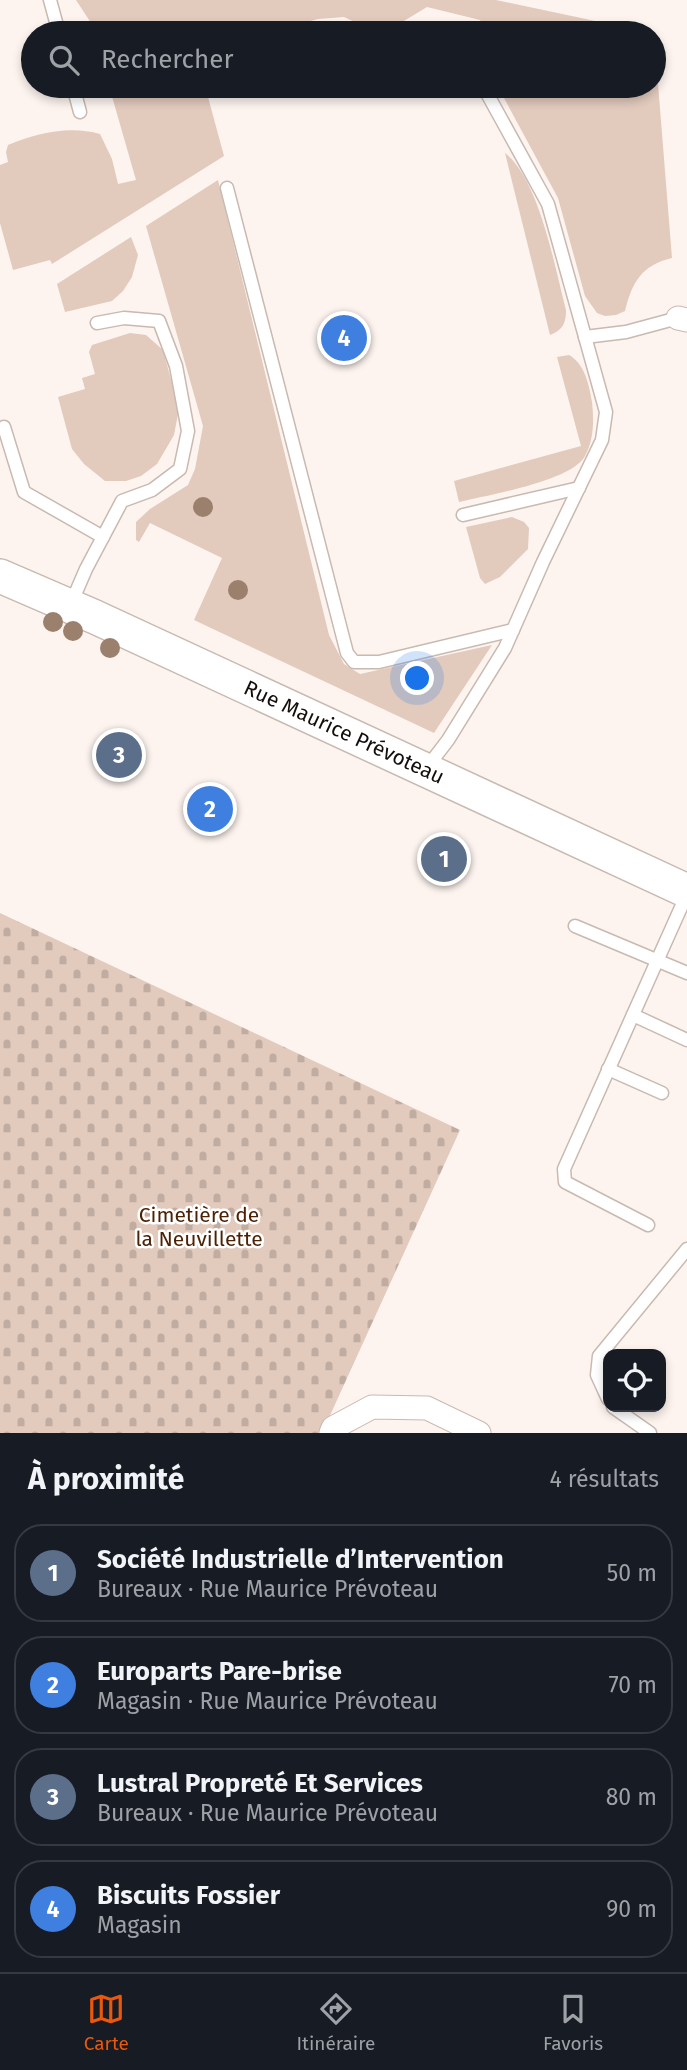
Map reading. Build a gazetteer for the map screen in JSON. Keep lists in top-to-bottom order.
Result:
{
  "streets": {
    "street": ["Rue Maurice Prévoteau"]
  },
  "parks": ["Cimetière de la Neuvillette"],
  "page": {
    "search": "Rechercher",
    "pins": [
      "4",
      "3",
      "2",
      "1"
    ],
    "heading": ["À proximité", "4 résultats"],
    "list": [
      {
        "mark": "1",
        "name": "Société Industrielle d’Intervention",
        "note": "Bureaux · Rue Maurice Prévoteau",
        "value": "50 m"
      },
      {
        "mark": "2",
        "name": "Europarts Pare-brise",
        "note": "Magasin · Rue Maurice Prévoteau",
        "value": "70 m"
      },
      {
        "mark": "3",
        "name": "Lustral Propreté Et Services",
        "note": "Bureaux · Rue Maurice Prévoteau",
        "value": "80 m"
      },
      {
        "mark": "4",
        "name": "Biscuits Fossier",
        "note": "Magasin",
        "value": "90 m"
      }
    ],
    "nav": ["Carte", "Itinéraire", "Favoris"]
  }
}
